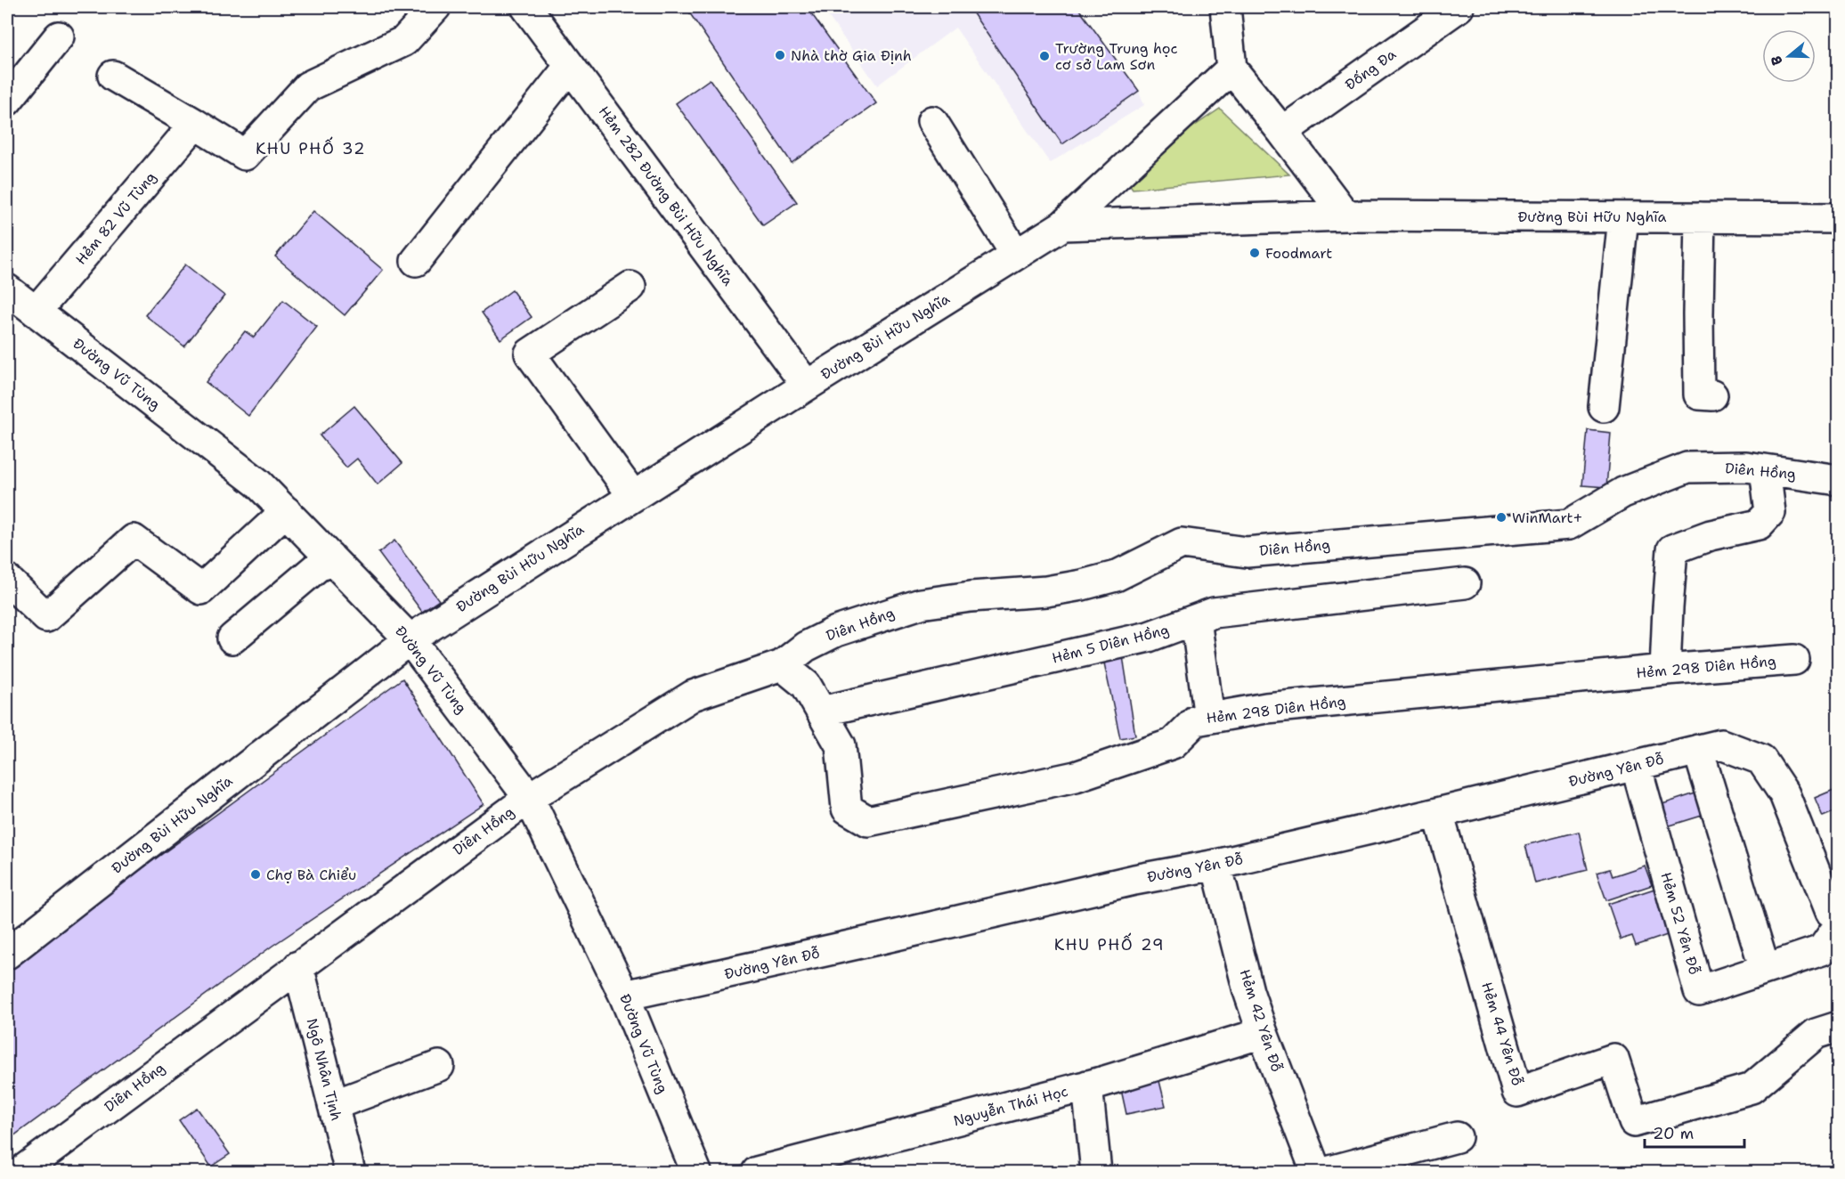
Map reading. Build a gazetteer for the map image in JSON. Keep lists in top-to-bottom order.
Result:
{
  "streets": {
    "street": [
      "Đống Đa",
      "Hẻm 282 Đường Bùi Hữu Nghĩa",
      "Đường Bùi Hữu Nghĩa",
      "Hẻm 82 Vũ Tùng",
      "Đường Vũ Tùng",
      "Diên Hồng",
      "Hẻm 5 Diên Hồng",
      "Hẻm 298 Diên Hồng",
      "Đường Yên Đỗ",
      "Hẻm 52 Yên Đỗ",
      "Hẻm 42 Yên Đỗ",
      "Hẻm 44 Yên Đỗ",
      "Ngô Nhân Tịnh",
      "Nguyễn Thái Học"
    ]
  },
  "crossings": [
    ["Hẻm 282 Đường Bùi Hữu Nghĩa", "Đường Bùi Hữu Nghĩa"],
    ["Đường Bùi Hữu Nghĩa", "Đường Vũ Tùng"],
    ["Hẻm 82 Vũ Tùng", "Đường Vũ Tùng"],
    ["Đường Vũ Tùng", "Diên Hồng"],
    ["Đường Vũ Tùng", "Đường Yên Đỗ"],
    ["Diên Hồng", "Hẻm 298 Diên Hồng"],
    ["Diên Hồng", "Ngô Nhân Tịnh"],
    ["Hẻm 5 Diên Hồng", "Hẻm 298 Diên Hồng"],
    ["Đường Yên Đỗ", "Hẻm 52 Yên Đỗ"],
    ["Đường Yên Đỗ", "Hẻm 42 Yên Đỗ"],
    ["Đường Yên Đỗ", "Hẻm 44 Yên Đỗ"],
    ["Hẻm 42 Yên Đỗ", "Nguyễn Thái Học"]
  ],
  "districts": ["KHU PHỐ 32", "KHU PHỐ 29"],
  "places": [
    "Nhà thờ Gia Định",
    "Trường Trung học cơ sở Lam Sơn",
    "Foodmart",
    "WinMart+",
    "Chợ Bà Chiểu"
  ],
  "scale_bar": "20 m",
  "north": "left"
}
